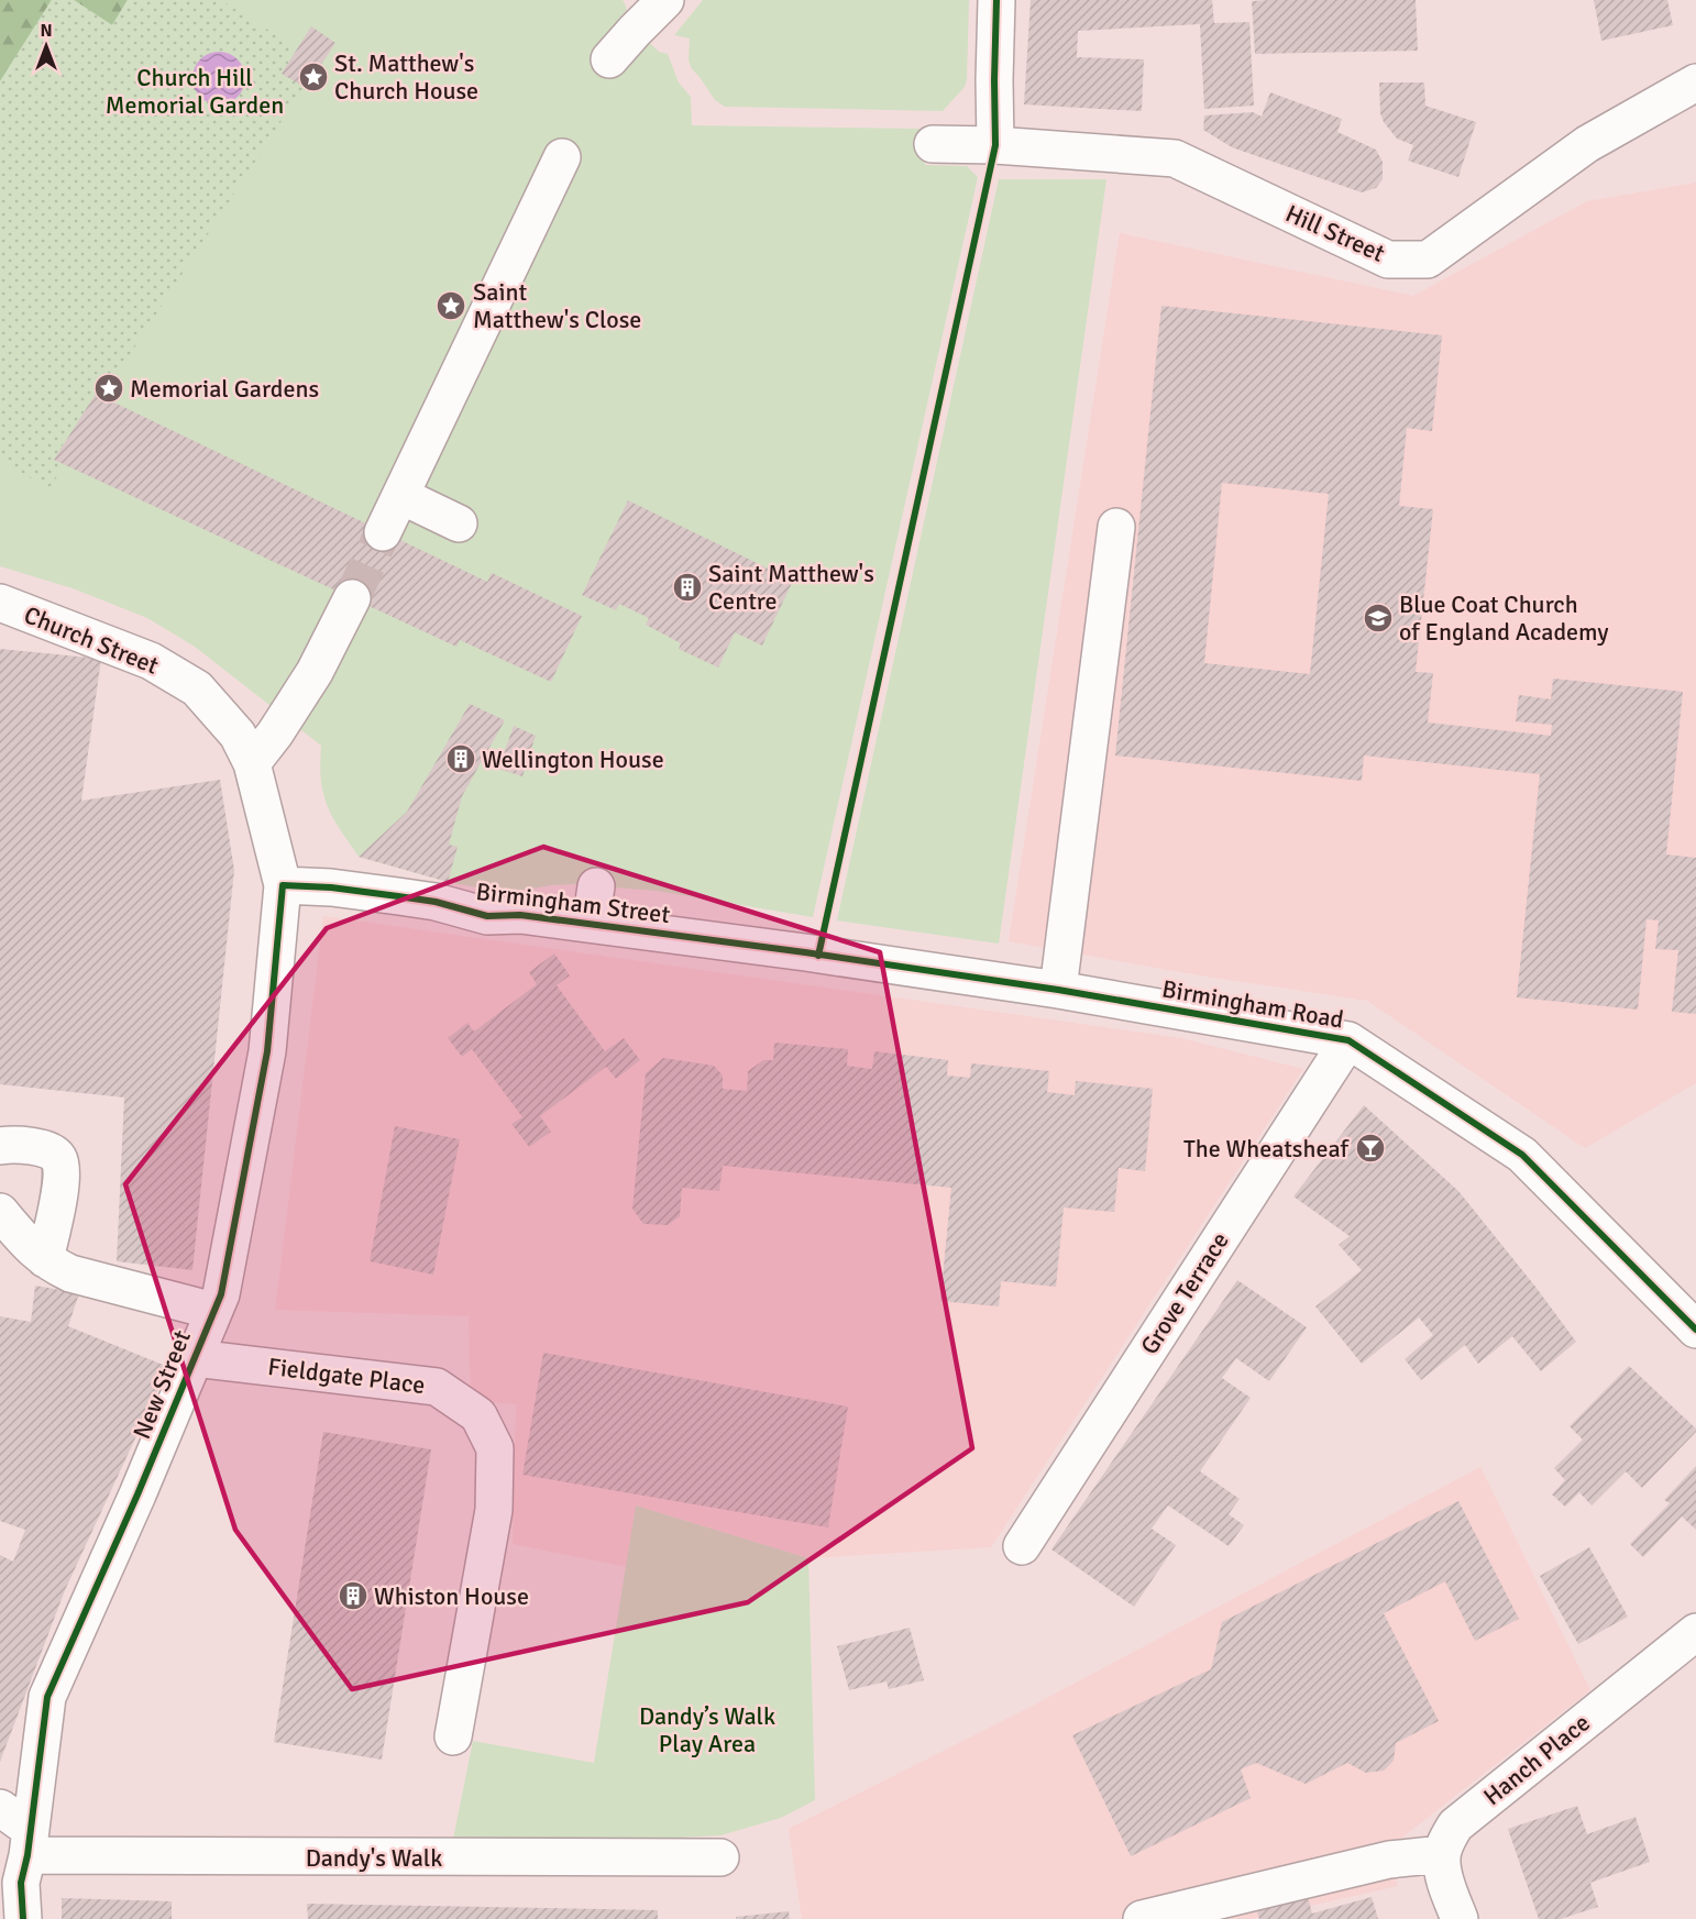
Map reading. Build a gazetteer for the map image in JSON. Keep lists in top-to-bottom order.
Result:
{
  "streets": {
    "street": [
      "Hill Street",
      "Church Street",
      "Birmingham Street",
      "Birmingham Road",
      "Grove Terrace",
      "Fieldgate Place",
      "New Street",
      "Hanch Place",
      "Dandy's Walk"
    ]
  },
  "crossings": [
    ["Church Street", "Birmingham Street"],
    ["Church Street", "New Street"],
    ["Birmingham Street", "Birmingham Road"],
    ["Birmingham Street", "New Street"],
    ["Birmingham Road", "Grove Terrace"],
    ["Fieldgate Place", "New Street"],
    ["New Street", "Dandy's Walk"]
  ],
  "parks": ["Church Hill Memorial Garden", "Dandy’s Walk Play Area"],
  "places": {
    "place": ["St. Matthew's Church House", "Saint Matthew's Close", "Memorial Gardens"],
    "building": ["Saint Matthew's Centre", "Wellington House", "Whiston House"],
    "school or university": ["Blue Coat Church of England Academy"],
    "bar": ["The Wheatsheaf"]
  },
  "north": "top"
}
